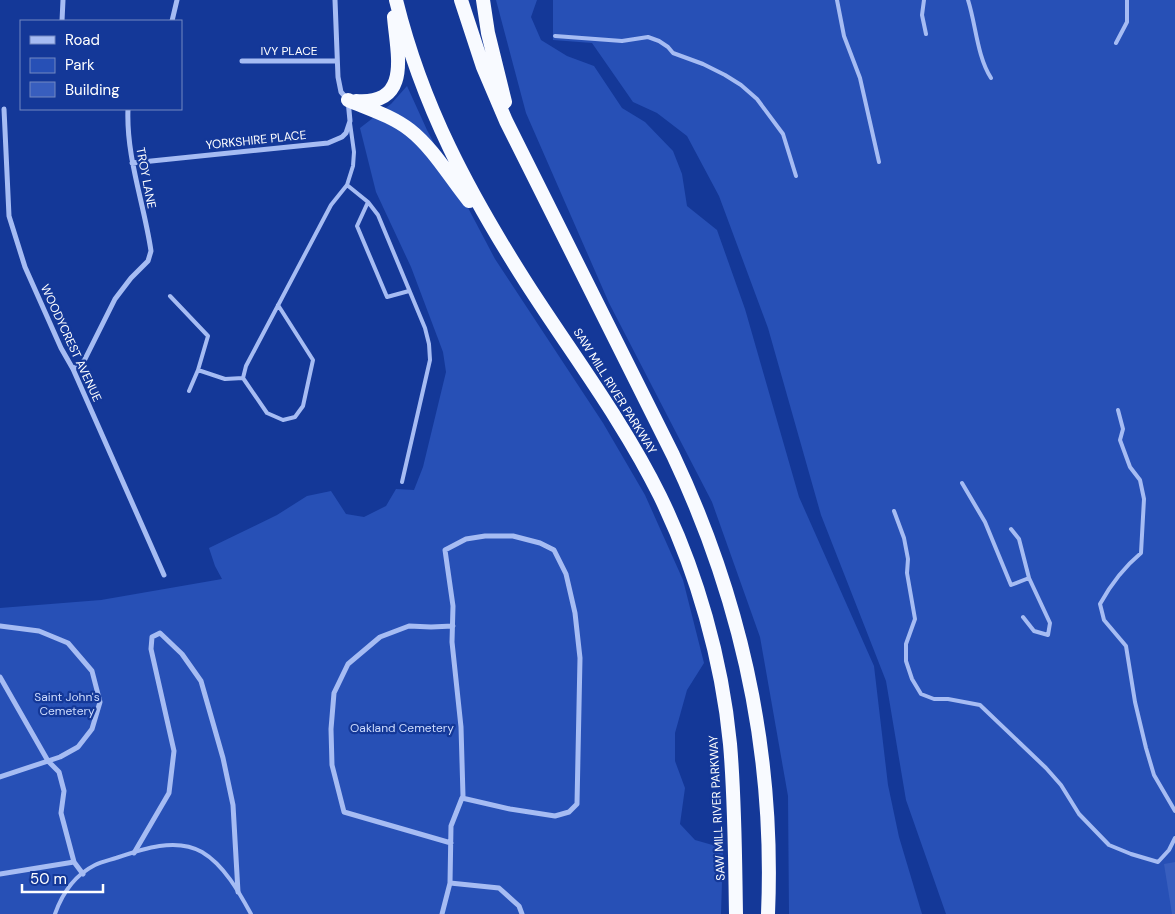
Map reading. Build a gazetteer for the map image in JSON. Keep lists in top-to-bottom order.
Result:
{
  "streets": {
    "highway": ["SAW MILL RIVER PARKWAY"],
    "street": [
      "IVY PLACE",
      "YORKSHIRE PLACE",
      "TROY LANE",
      "WOODYCREST AVENUE"
    ]
  },
  "crossings": [
    ["YORKSHIRE PLACE", "TROY LANE"],
    ["TROY LANE", "WOODYCREST AVENUE"]
  ],
  "parks": ["Saint John's Cemetery", "Oakland Cemetery"],
  "legend": ["Road", "Park", "Building"],
  "scale_bar": "50 m"
}
